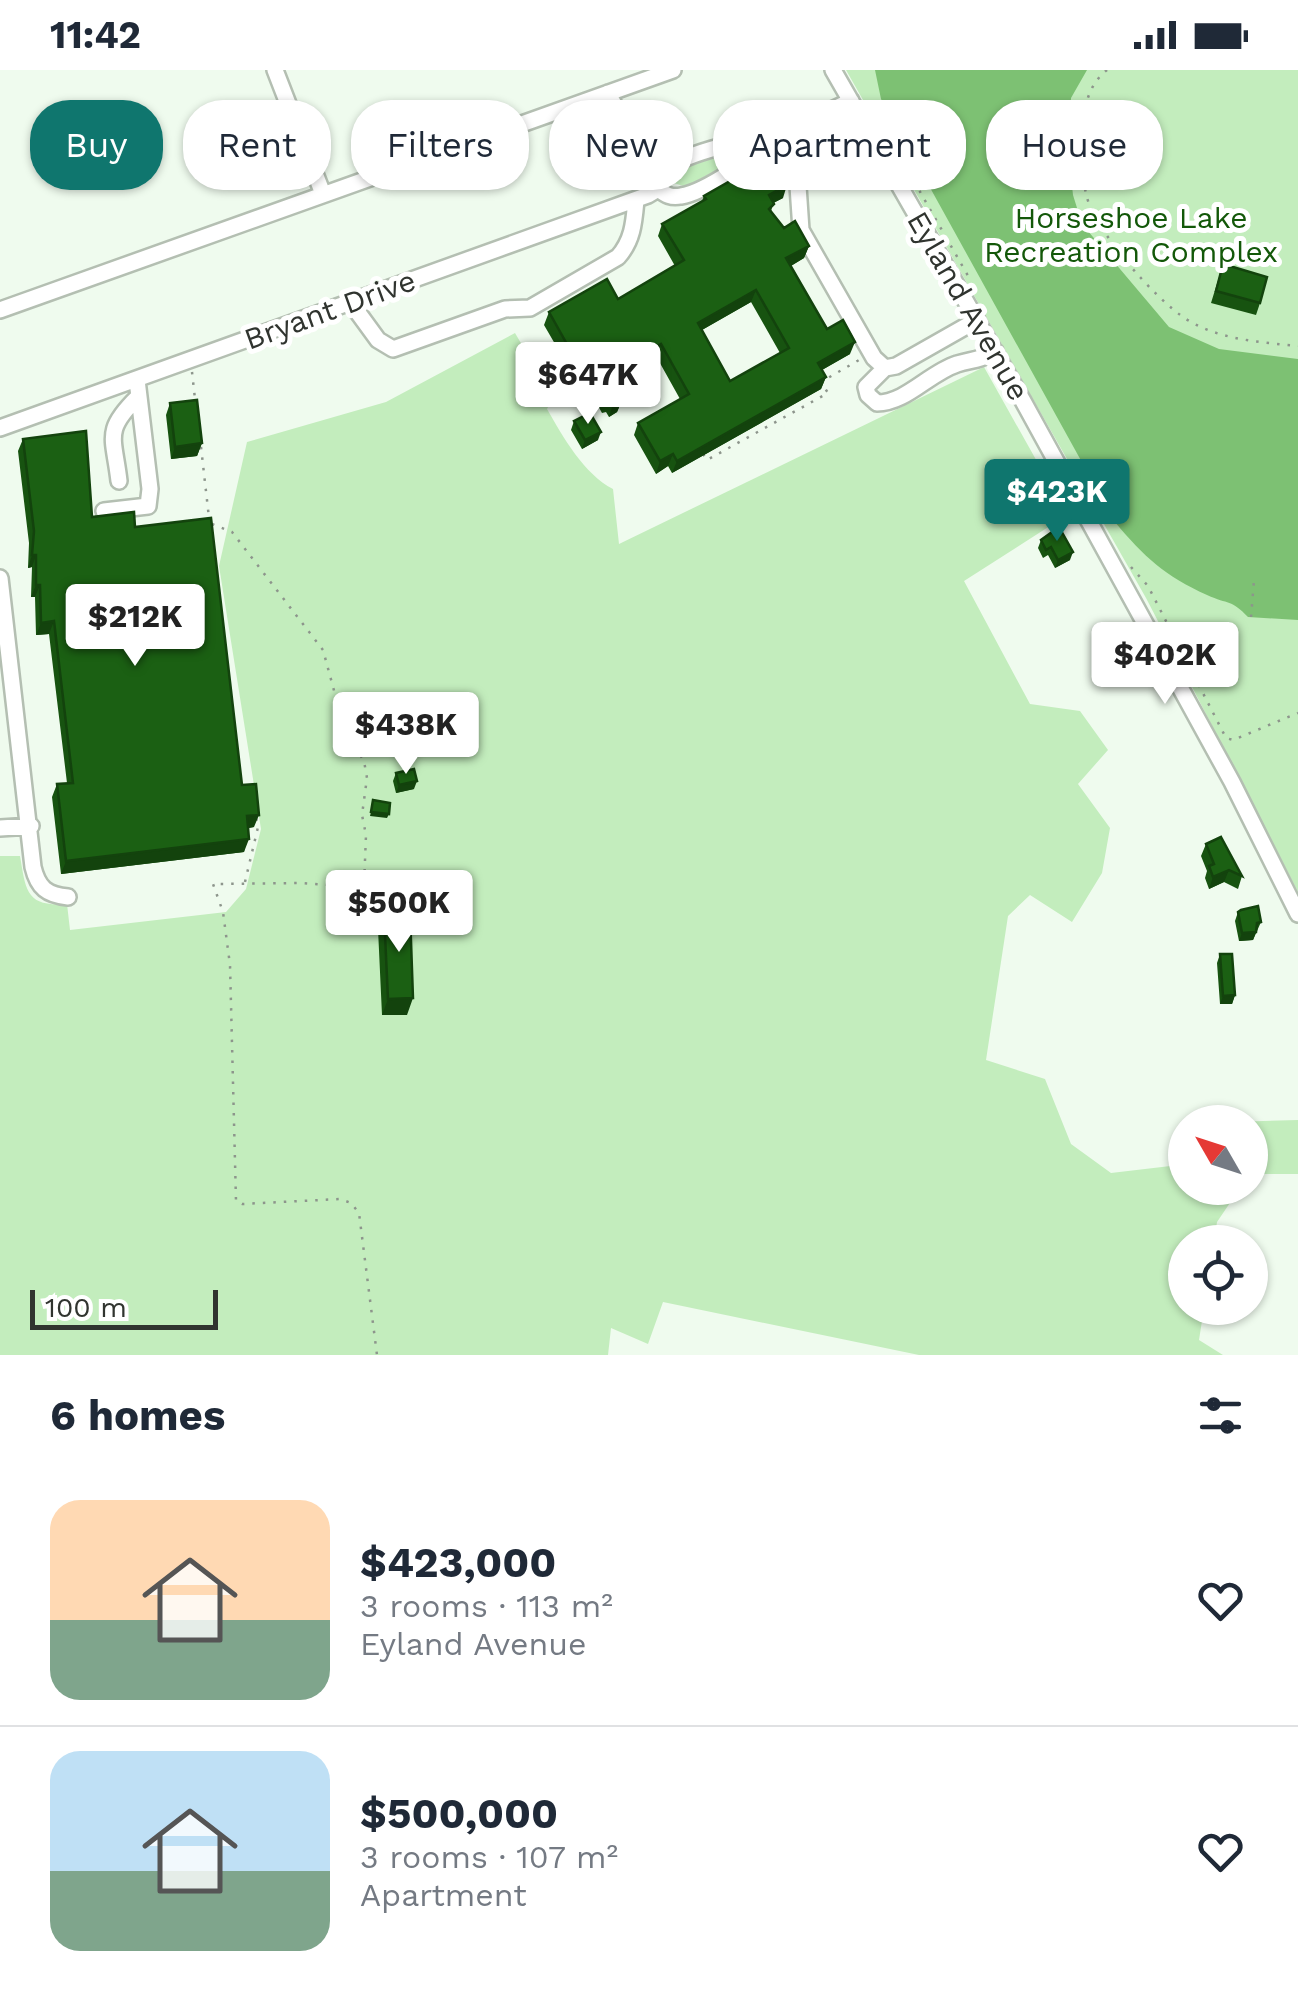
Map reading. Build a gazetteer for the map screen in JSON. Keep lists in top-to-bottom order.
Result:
{
  "streets": {
    "street": ["Eyland Avenue", "Bryant Drive"]
  },
  "parks": ["Horseshoe Lake Recreation Complex"],
  "scale_bar": "100 m",
  "north": "top left",
  "page": {
    "status": "11:42",
    "chip": [
      "Buy",
      "Rent",
      "Filters",
      "New",
      "Apartment",
      "House"
    ],
    "price": [
      "$647K",
      "$423K",
      "$212K",
      "$402K",
      "$438K",
      "$500K"
    ],
    "scale": "100 m",
    "heading": "6 homes",
    "list": [
      {
        "name": "$423,000",
        "note": "3 rooms · 113 m² · Eyland Avenue"
      },
      {
        "name": "$500,000",
        "note": "3 rooms · 107 m² · Apartment"
      }
    ]
  }
}
